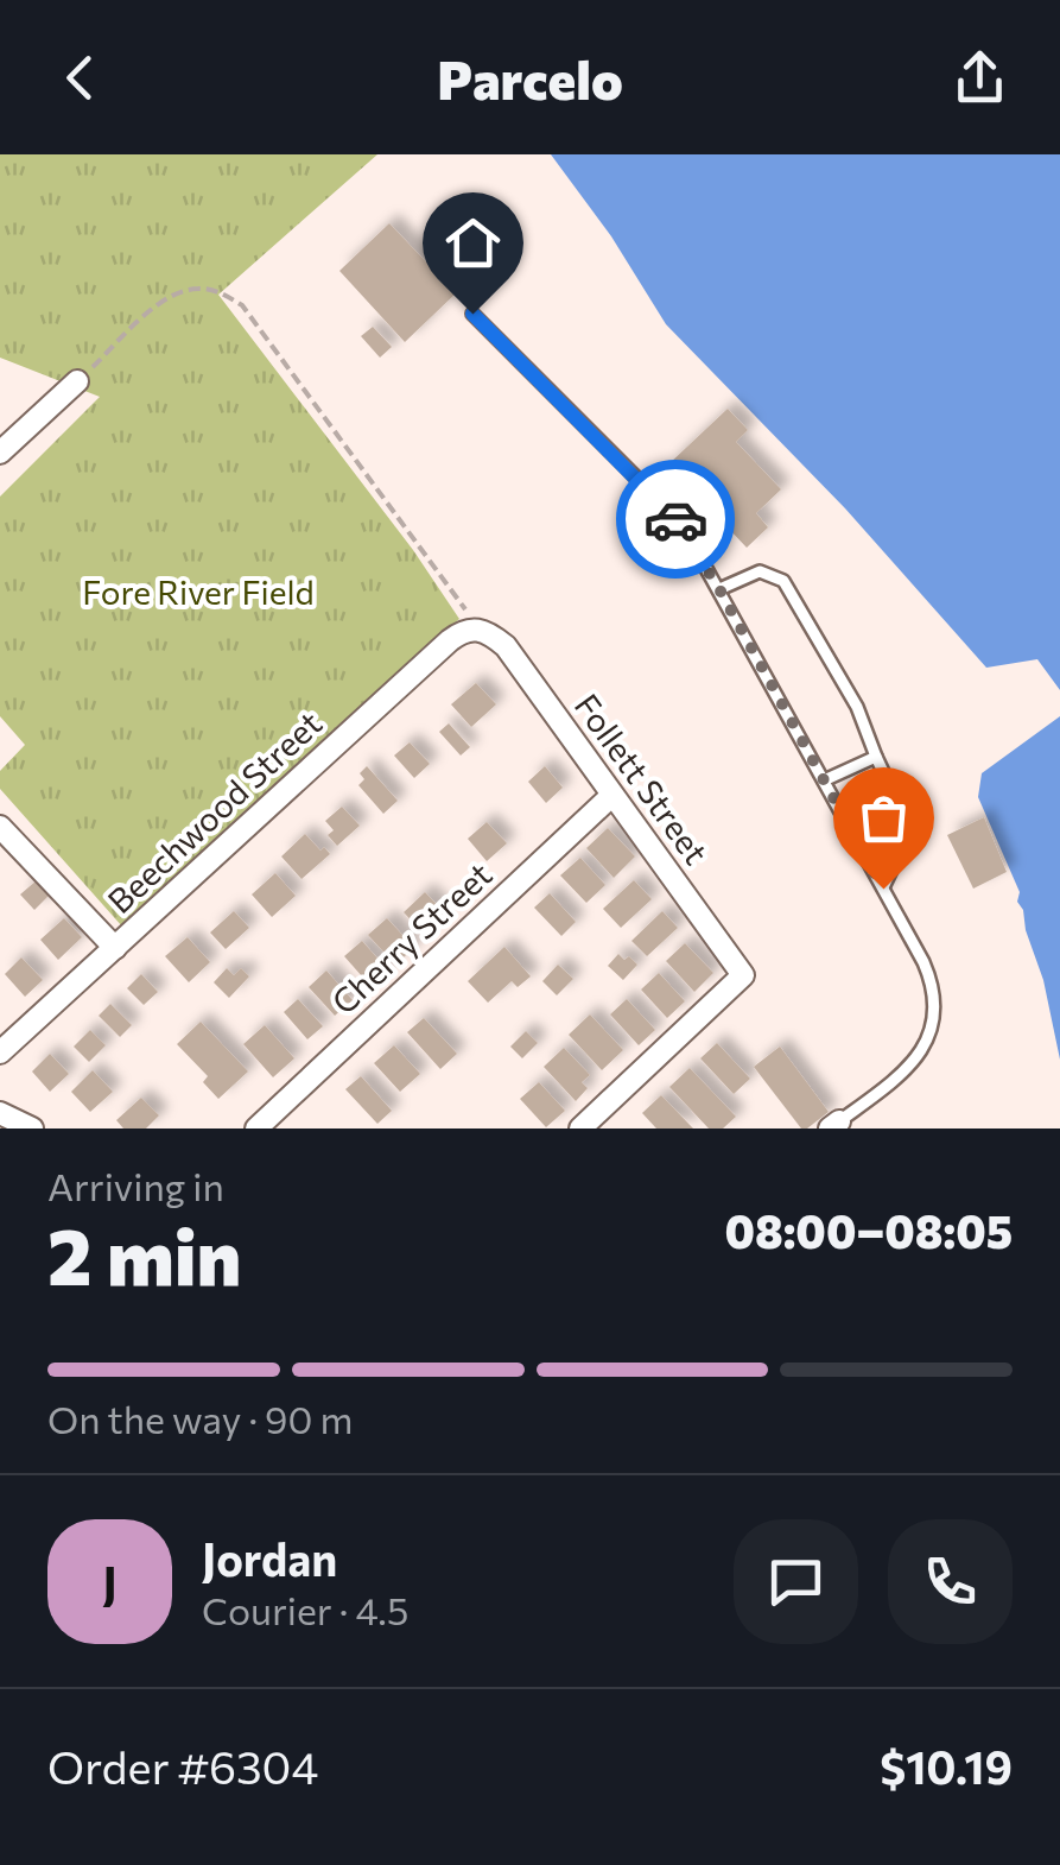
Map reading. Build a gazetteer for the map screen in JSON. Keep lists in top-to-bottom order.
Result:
{
  "streets": {
    "street": ["Follett Street", "Beechwood Street", "Cherry Street"]
  },
  "crossings": [
    ["Follett Street", "Beechwood Street"],
    ["Follett Street", "Cherry Street"]
  ],
  "parks": ["Fore River Field"],
  "page": {
    "header": "Parcelo",
    "heading": ["2 min", "Arriving in", "08:00–08:05"],
    "panel": [
      "Jordan",
      "Courier · 4.5",
      "Order #6304",
      "$10.19"
    ],
    "bar": "On the way · 90 m",
    "round": "J"
  }
}
